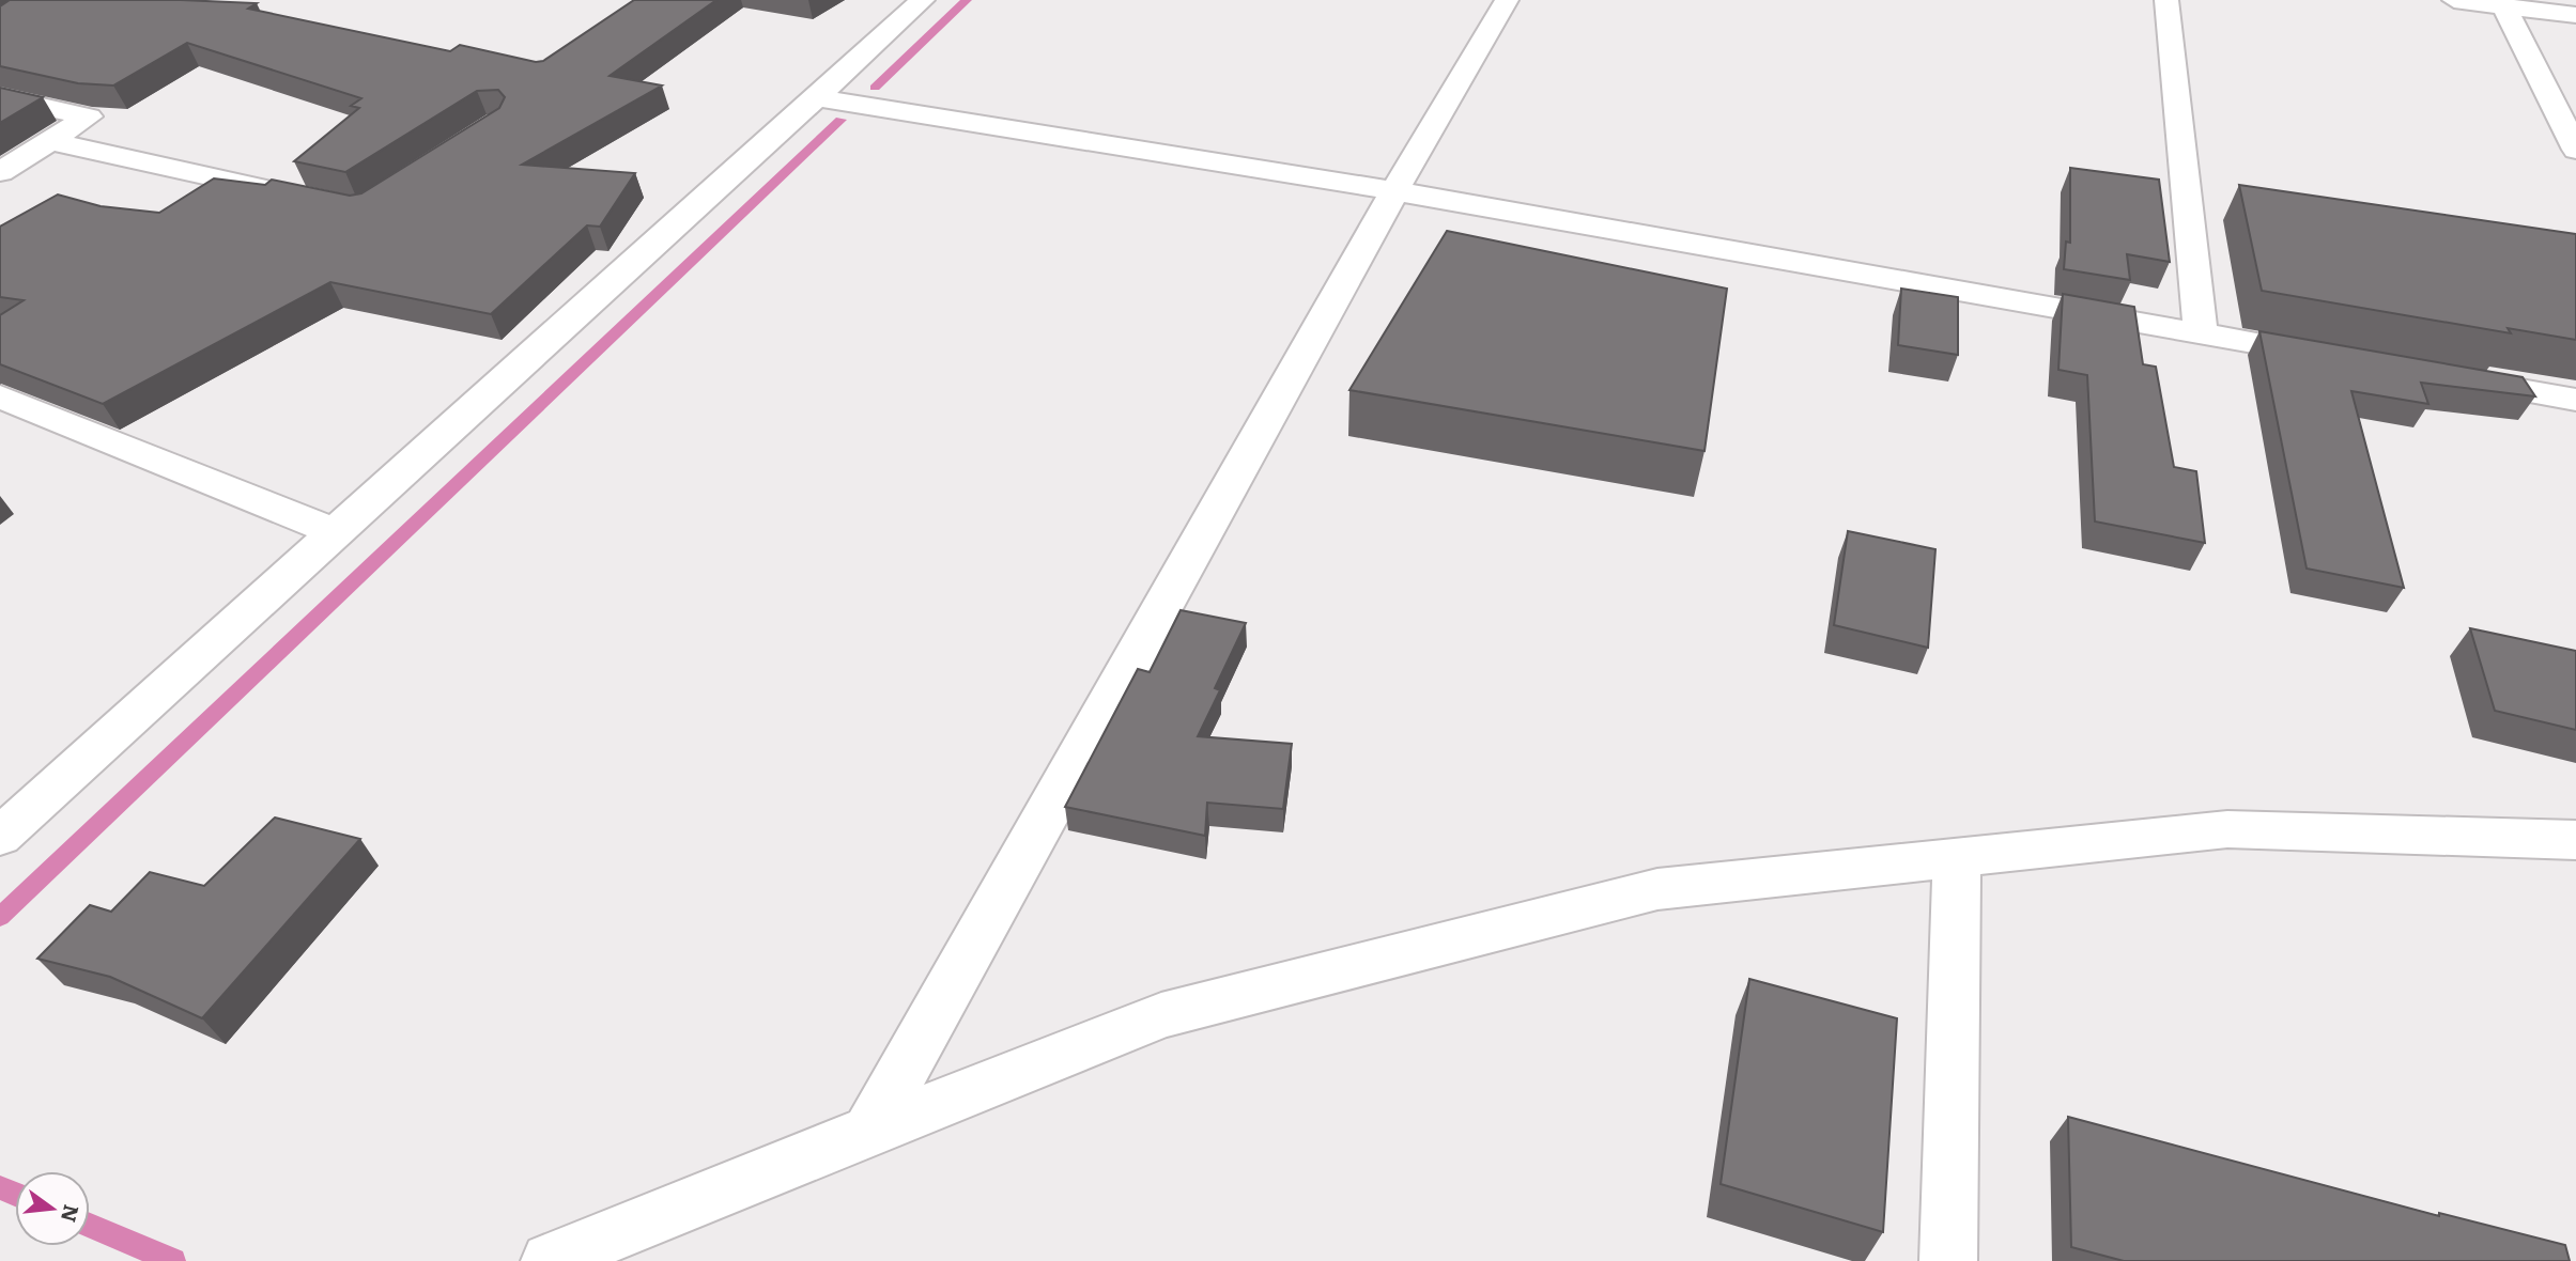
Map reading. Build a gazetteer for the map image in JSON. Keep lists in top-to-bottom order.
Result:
{
  "north": "right"
}
